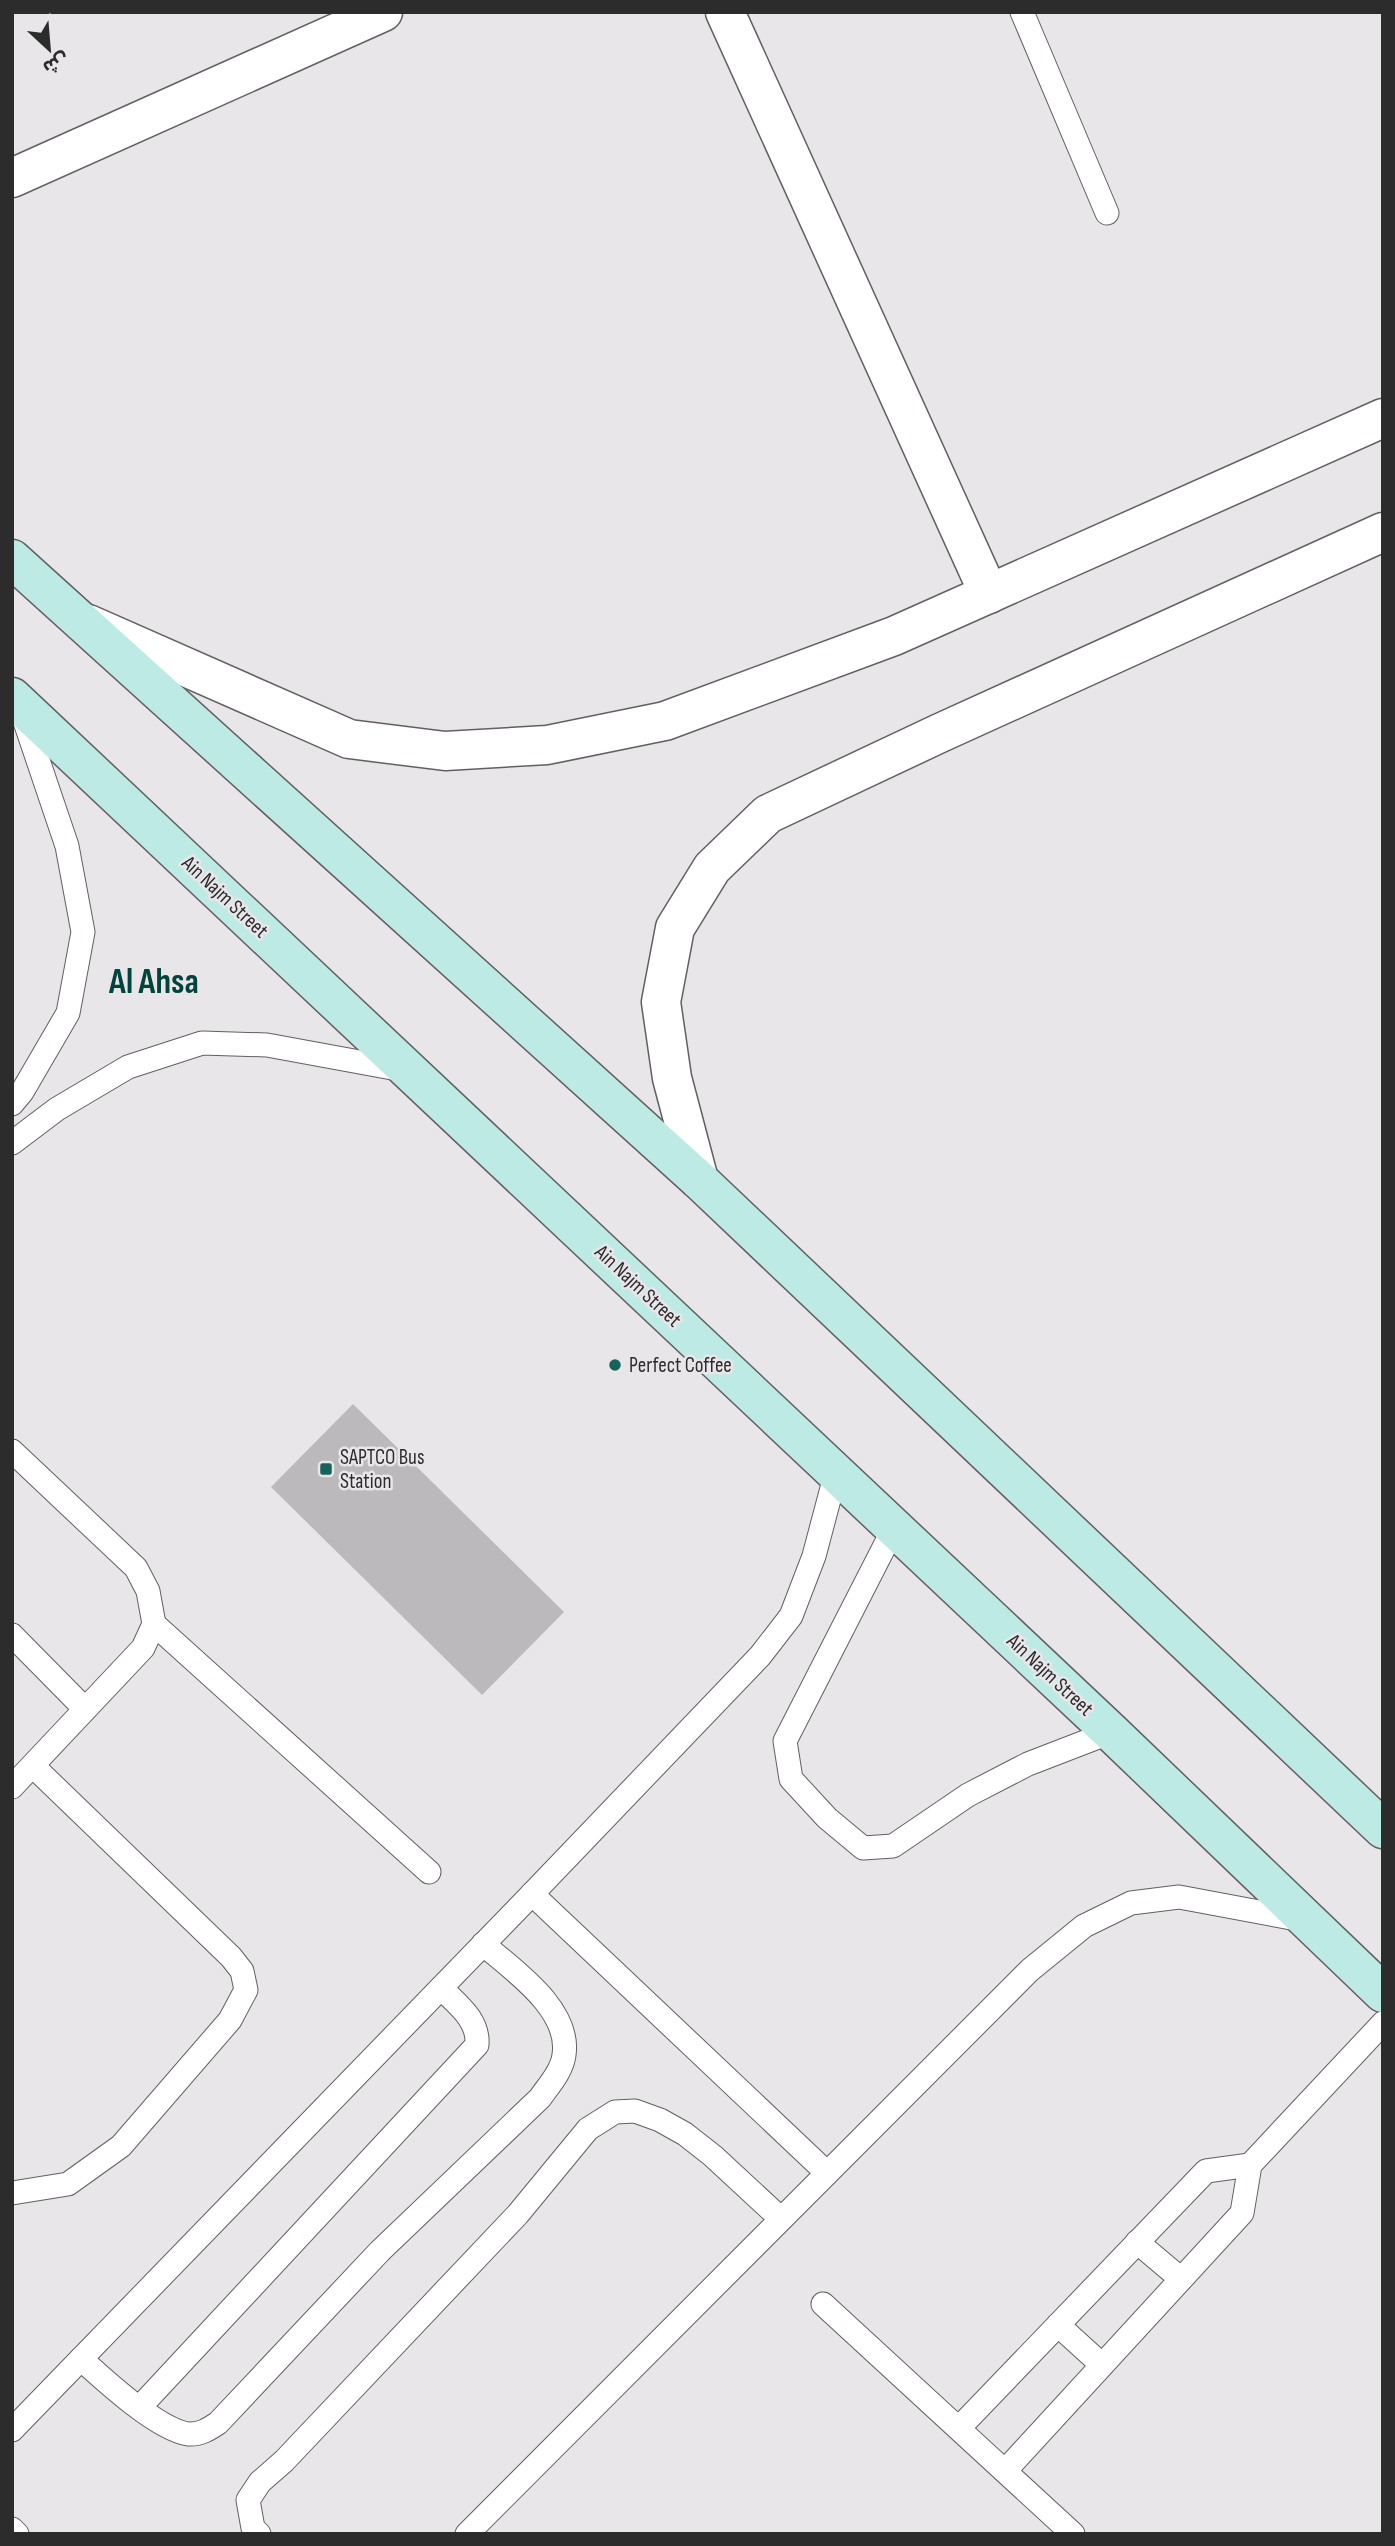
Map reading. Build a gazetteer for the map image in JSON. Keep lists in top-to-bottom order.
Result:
{
  "streets": {
    "main road": ["Ain Najm Street"]
  },
  "districts": ["Al Ahsa"],
  "places": {
    "other": ["Perfect Coffee"],
    "transit": ["SAPTCO Bus Station"]
  },
  "north": "bottom right"
}
